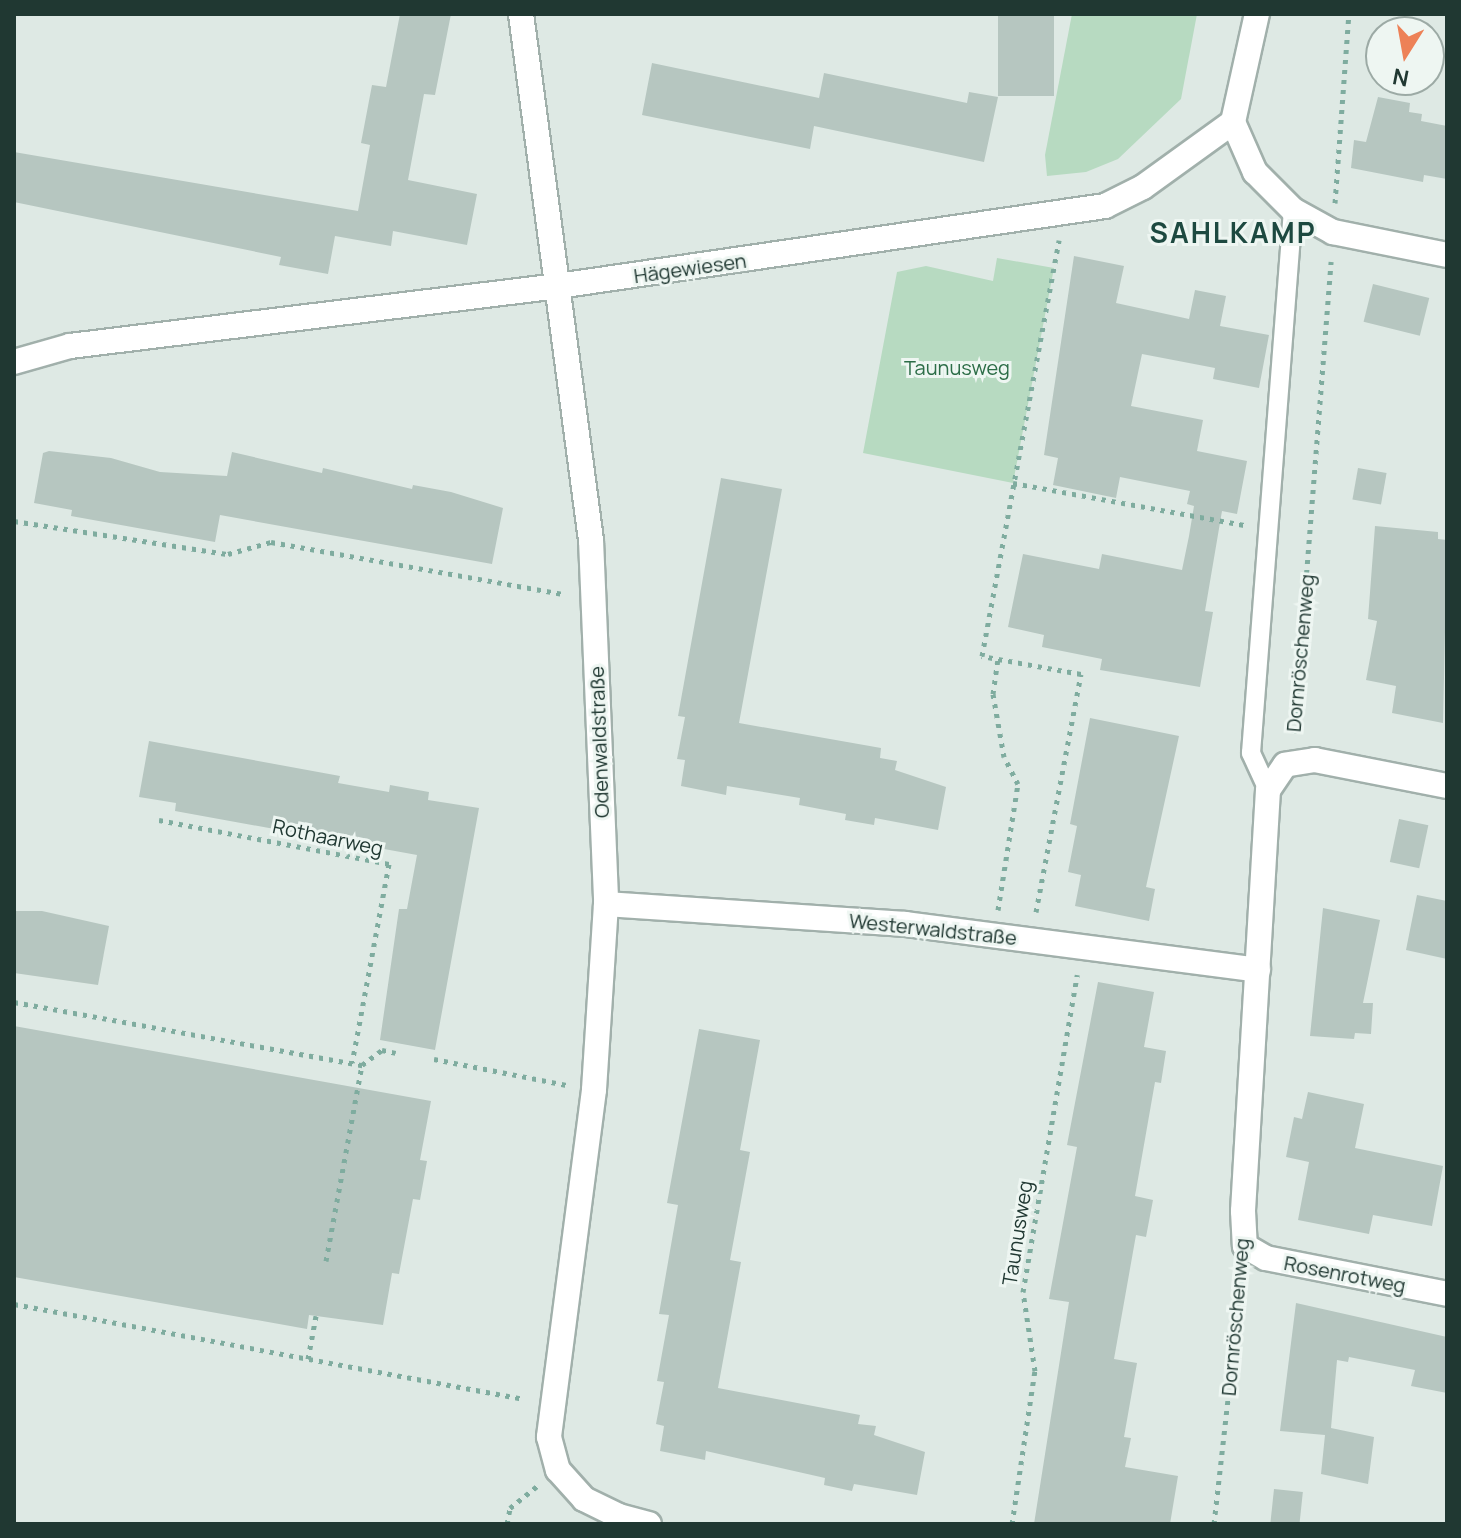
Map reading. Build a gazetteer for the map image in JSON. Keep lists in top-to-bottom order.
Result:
{
  "streets": {
    "street": [
      "Hägewiesen",
      "Dornröschenweg",
      "Odenwaldstraße",
      "Westerwaldstraße",
      "Rosenrotweg"
    ],
    "path": ["Rothaarweg", "Taunusweg"]
  },
  "crossings": [
    ["Hägewiesen", "Odenwaldstraße"],
    ["Dornröschenweg", "Westerwaldstraße"],
    ["Dornröschenweg", "Rosenrotweg"],
    ["Odenwaldstraße", "Westerwaldstraße"],
    ["Westerwaldstraße", "Taunusweg"]
  ],
  "districts": ["SAHLKAMP"],
  "parks": ["Taunusweg"],
  "north": "bottom"
}
